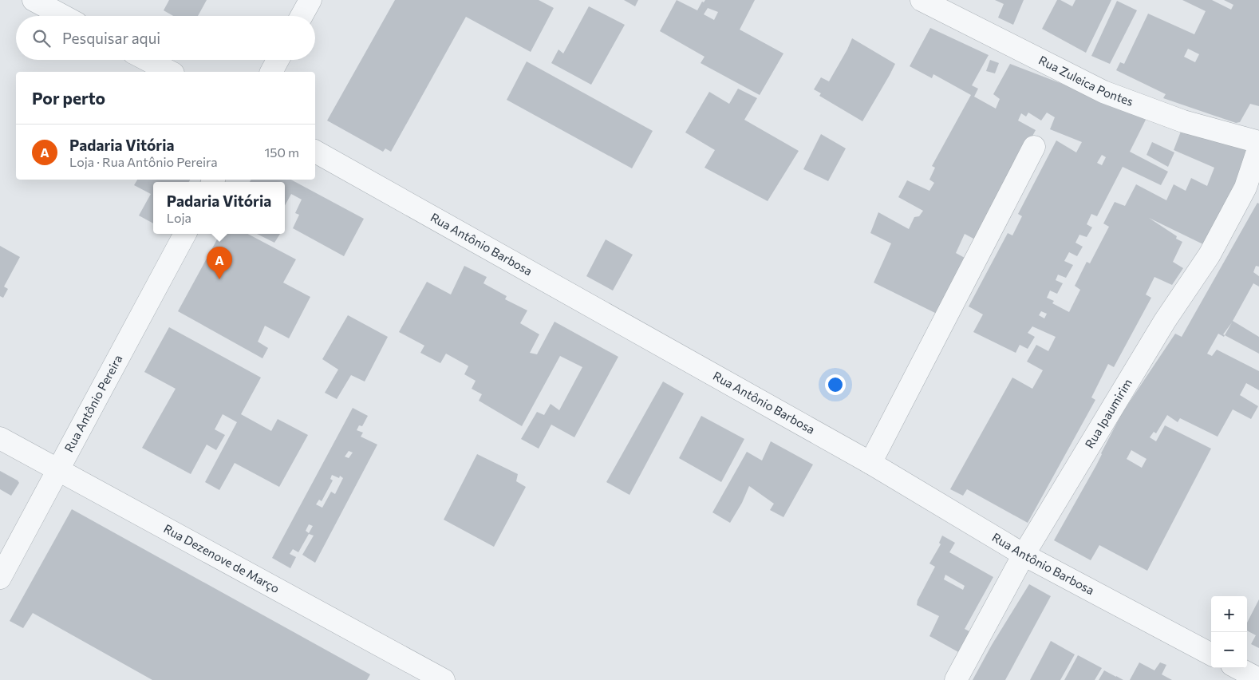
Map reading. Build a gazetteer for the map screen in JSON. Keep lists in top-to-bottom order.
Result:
{
  "streets": {
    "street": [
      "Rua Zuleica Pontes",
      "Rua Antônio Barbosa",
      "Rua Antônio Pereira",
      "Rua Ipaumirim",
      "Rua Dezenove de Março"
    ]
  },
  "crossings": [
    ["Rua Antônio Barbosa", "Rua Ipaumirim"],
    ["Rua Antônio Pereira", "Rua Dezenove de Março"]
  ],
  "page": {
    "search": "Pesquisar aqui",
    "heading": "Por perto",
    "list": [
      {
        "mark": "A",
        "name": "Padaria Vitória",
        "note": "Loja · Rua Antônio Pereira",
        "value": "150 m"
      }
    ],
    "popup": ["Padaria Vitória", "Loja"],
    "pins": "A",
    "map_buttons": ["+", "−"]
  }
}
